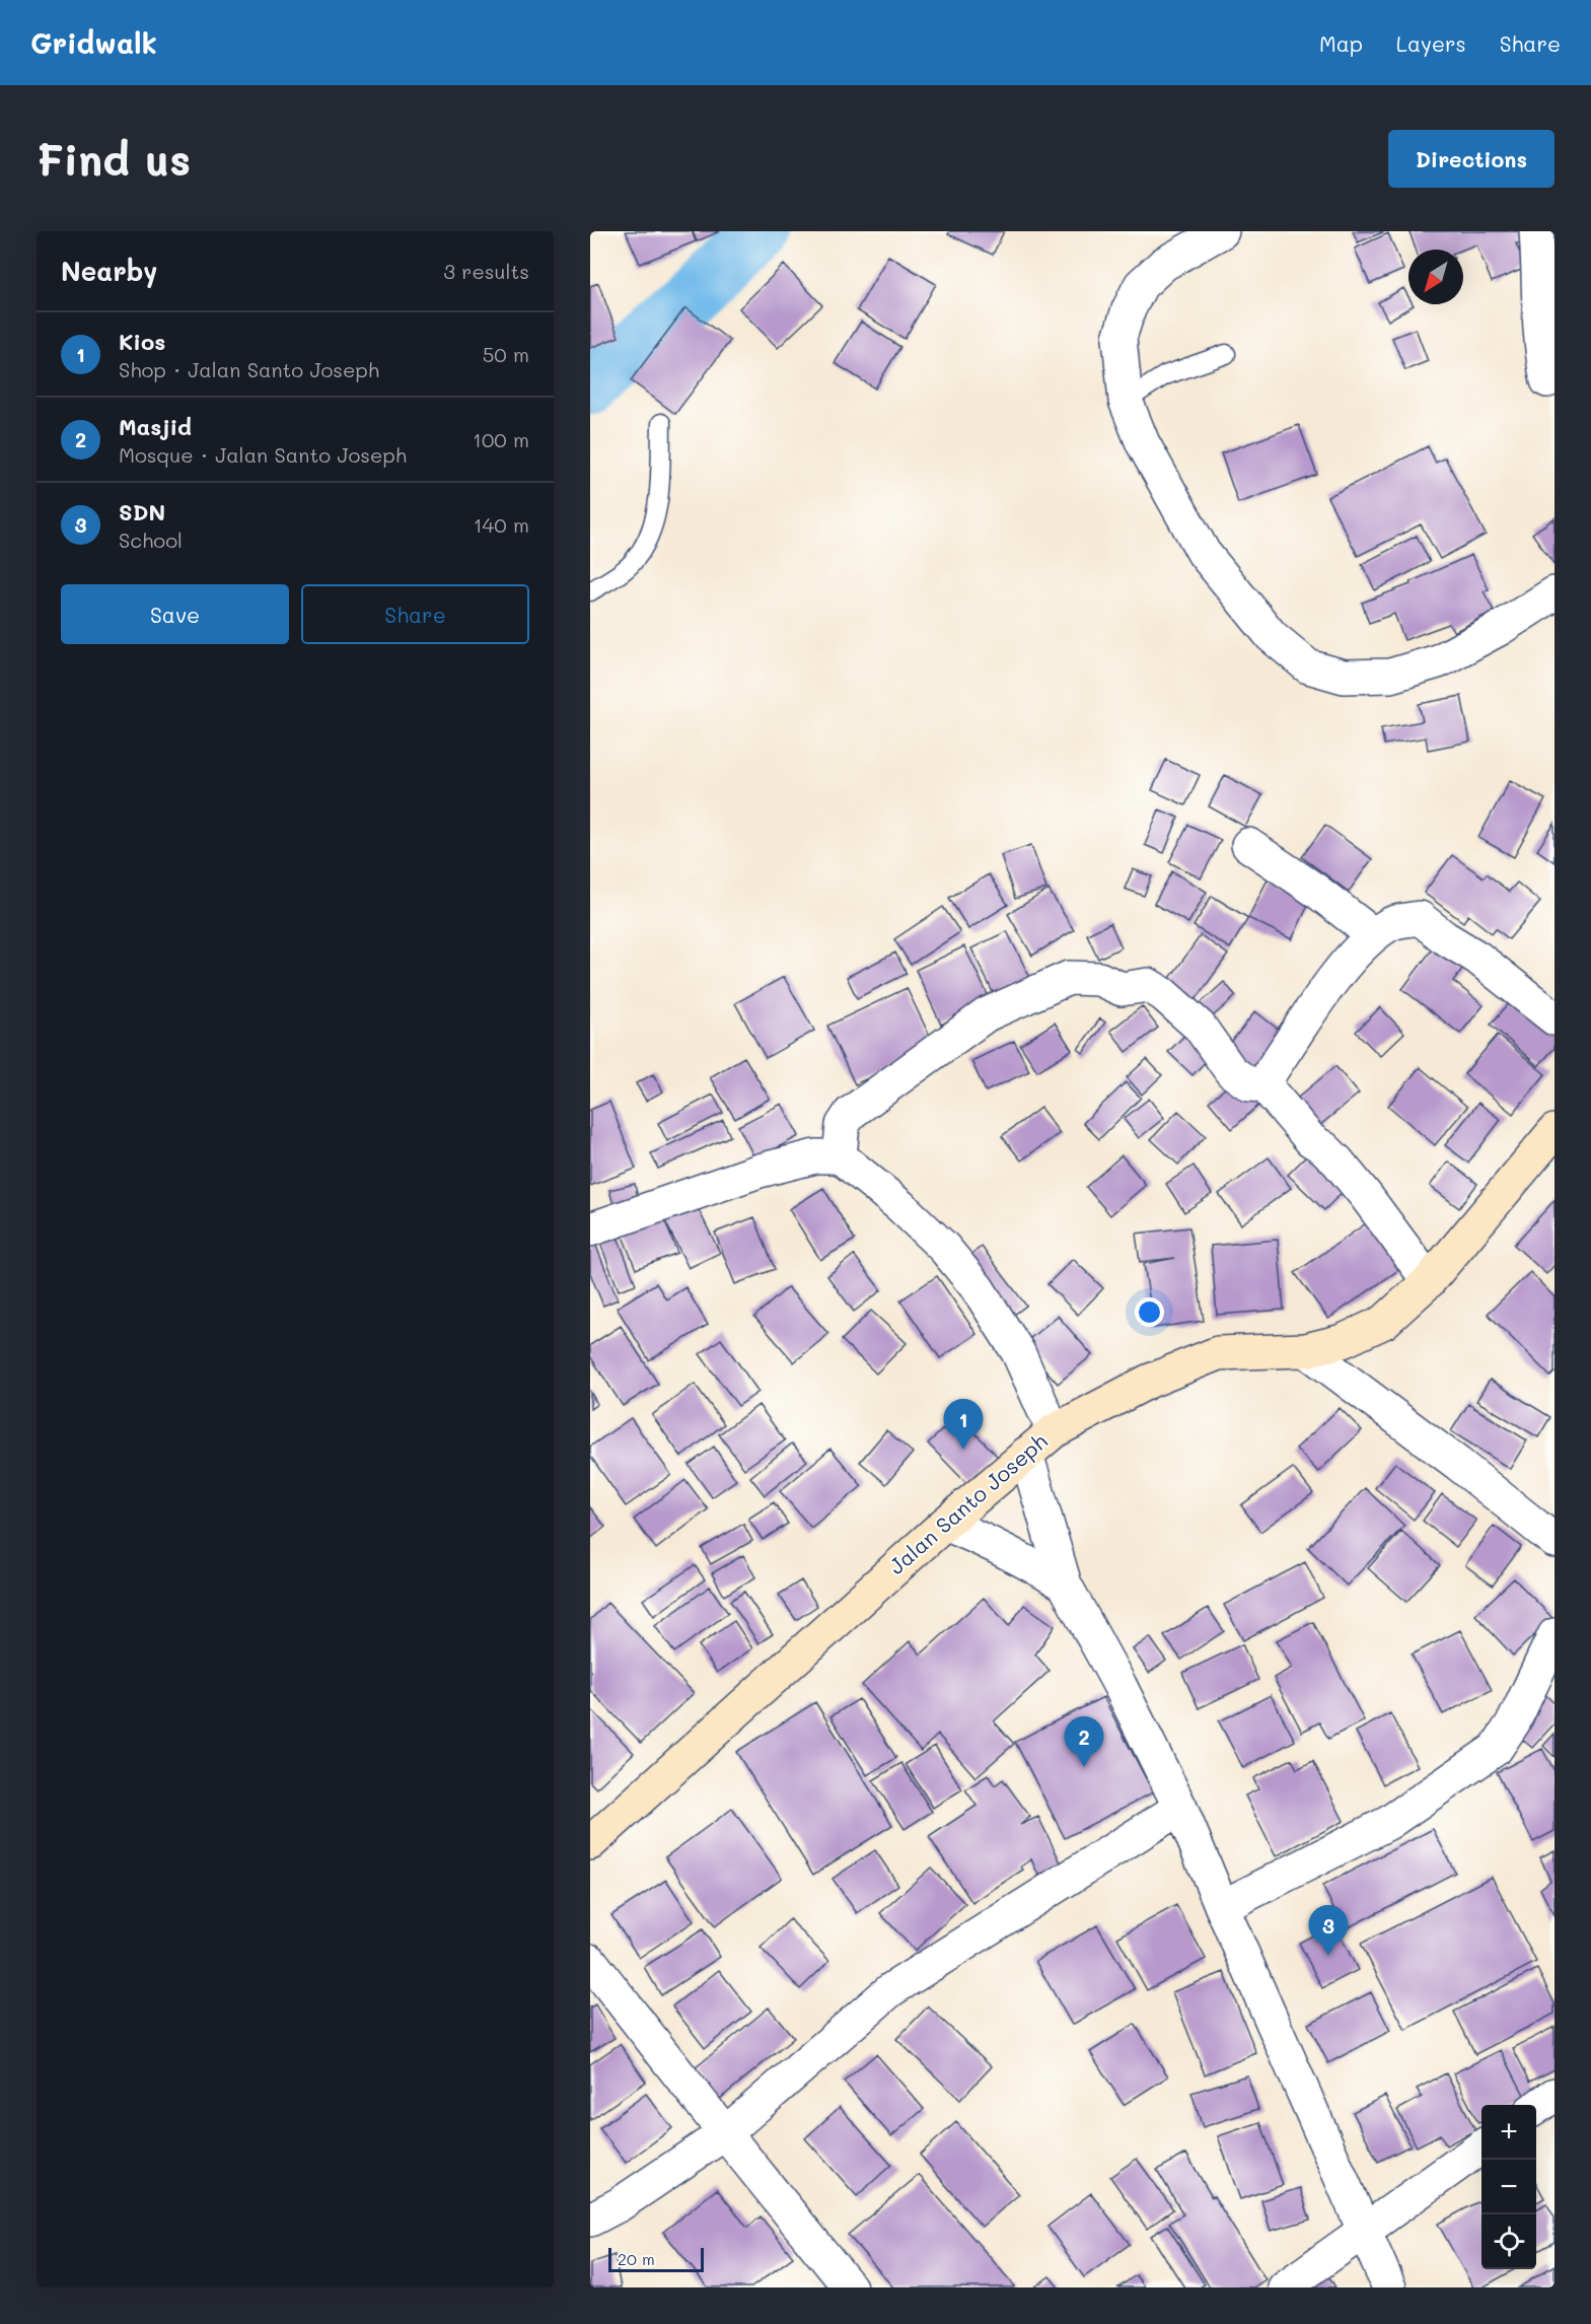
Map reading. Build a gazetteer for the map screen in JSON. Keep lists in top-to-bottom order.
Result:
{
  "streets": {
    "main road": ["Jalan Santo Joseph"]
  },
  "scale_bar": "20 m",
  "north": "bottom left",
  "page": {
    "header": "Gridwalk",
    "nav": ["Map", "Layers", "Share"],
    "buttons": [
      "Directions",
      ["Save", "Share"]
    ],
    "title": "Find us",
    "heading": ["Nearby", "3 results"],
    "list": [
      {
        "mark": "1",
        "name": "Kios",
        "note": "Shop · Jalan Santo Joseph",
        "value": "50 m"
      },
      {
        "mark": "2",
        "name": "Masjid",
        "note": "Mosque · Jalan Santo Joseph",
        "value": "100 m"
      },
      {
        "mark": "3",
        "name": "SDN",
        "note": "School",
        "value": "140 m"
      }
    ],
    "pins": ["1", "2", "3"],
    "map_buttons": ["+", "−"],
    "scale": "20 m"
  }
}
